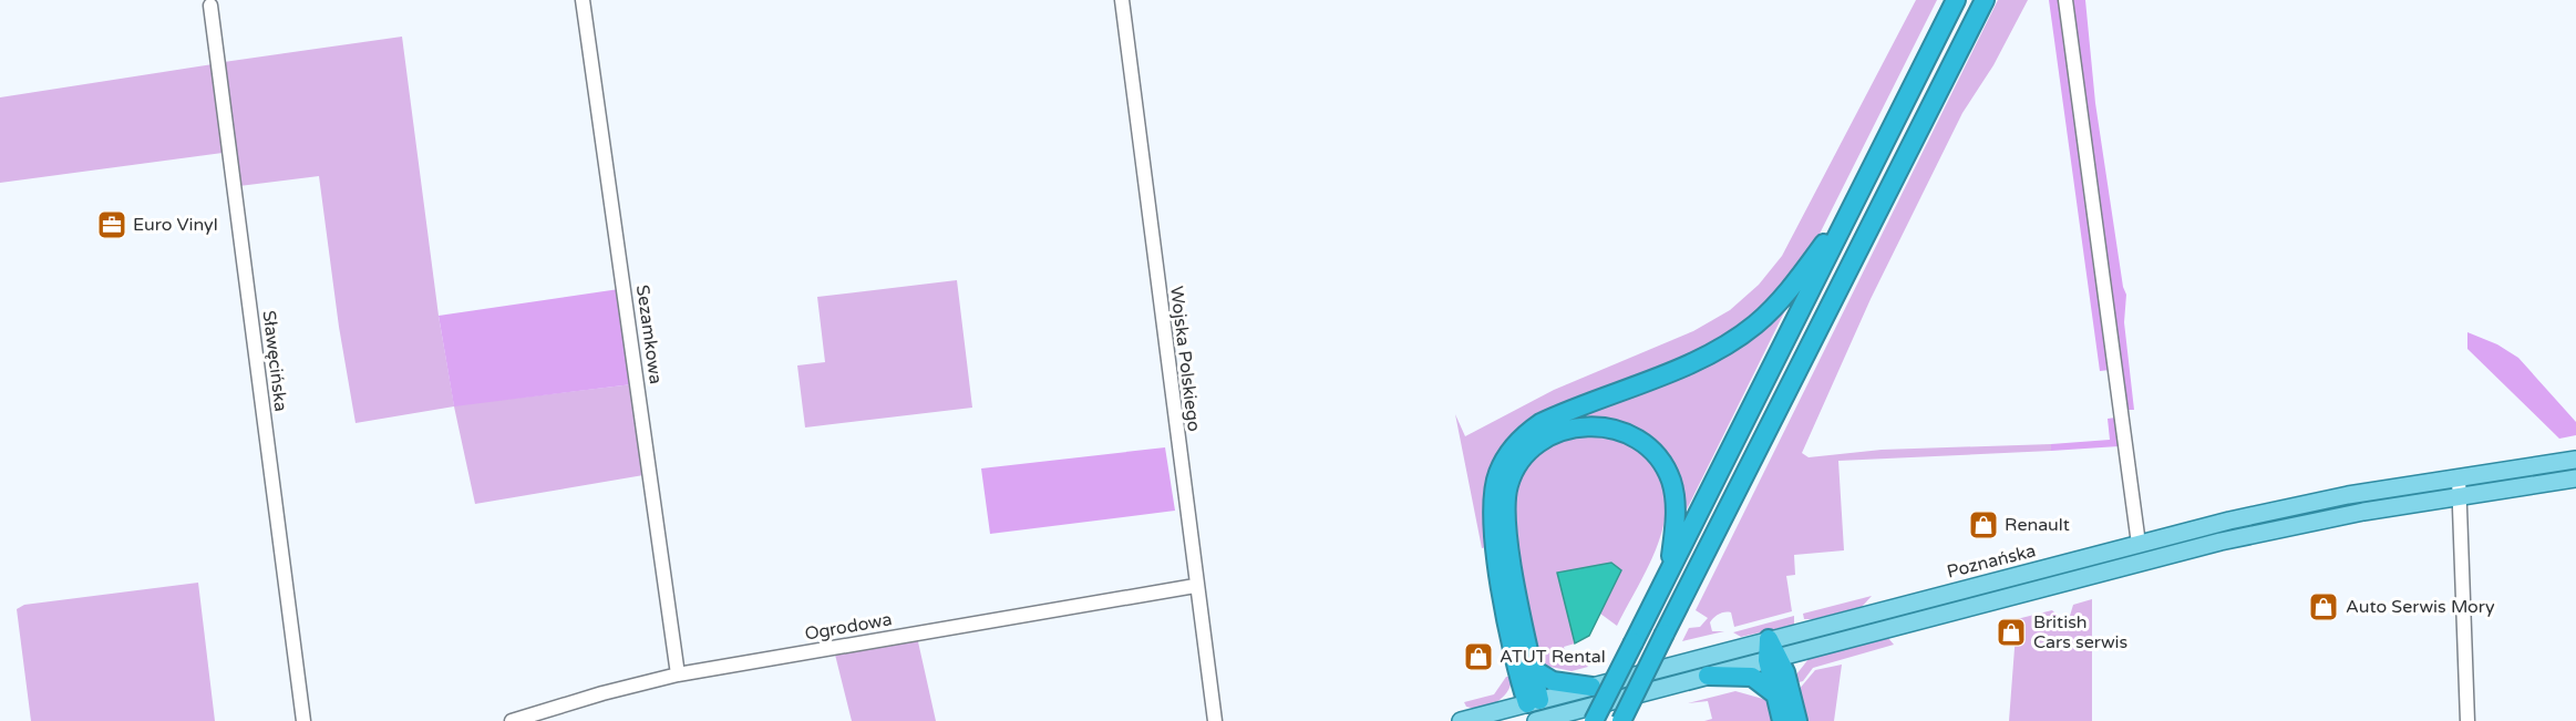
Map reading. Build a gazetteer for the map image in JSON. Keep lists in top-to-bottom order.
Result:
{
  "streets": {
    "main road": ["Poznańska"],
    "street": [
      "Sezamkowa",
      "Wojska Polskiego",
      "Sławęcińska",
      "Ogrodowa"
    ]
  },
  "crossings": [
    ["Sezamkowa", "Ogrodowa"],
    ["Wojska Polskiego", "Ogrodowa"]
  ],
  "places": {
    "office": ["Euro Vinyl"],
    "shop": [
      "Renault",
      "Auto Serwis Mory",
      "British Cars serwis",
      "ATUT Rental"
    ]
  }
}
